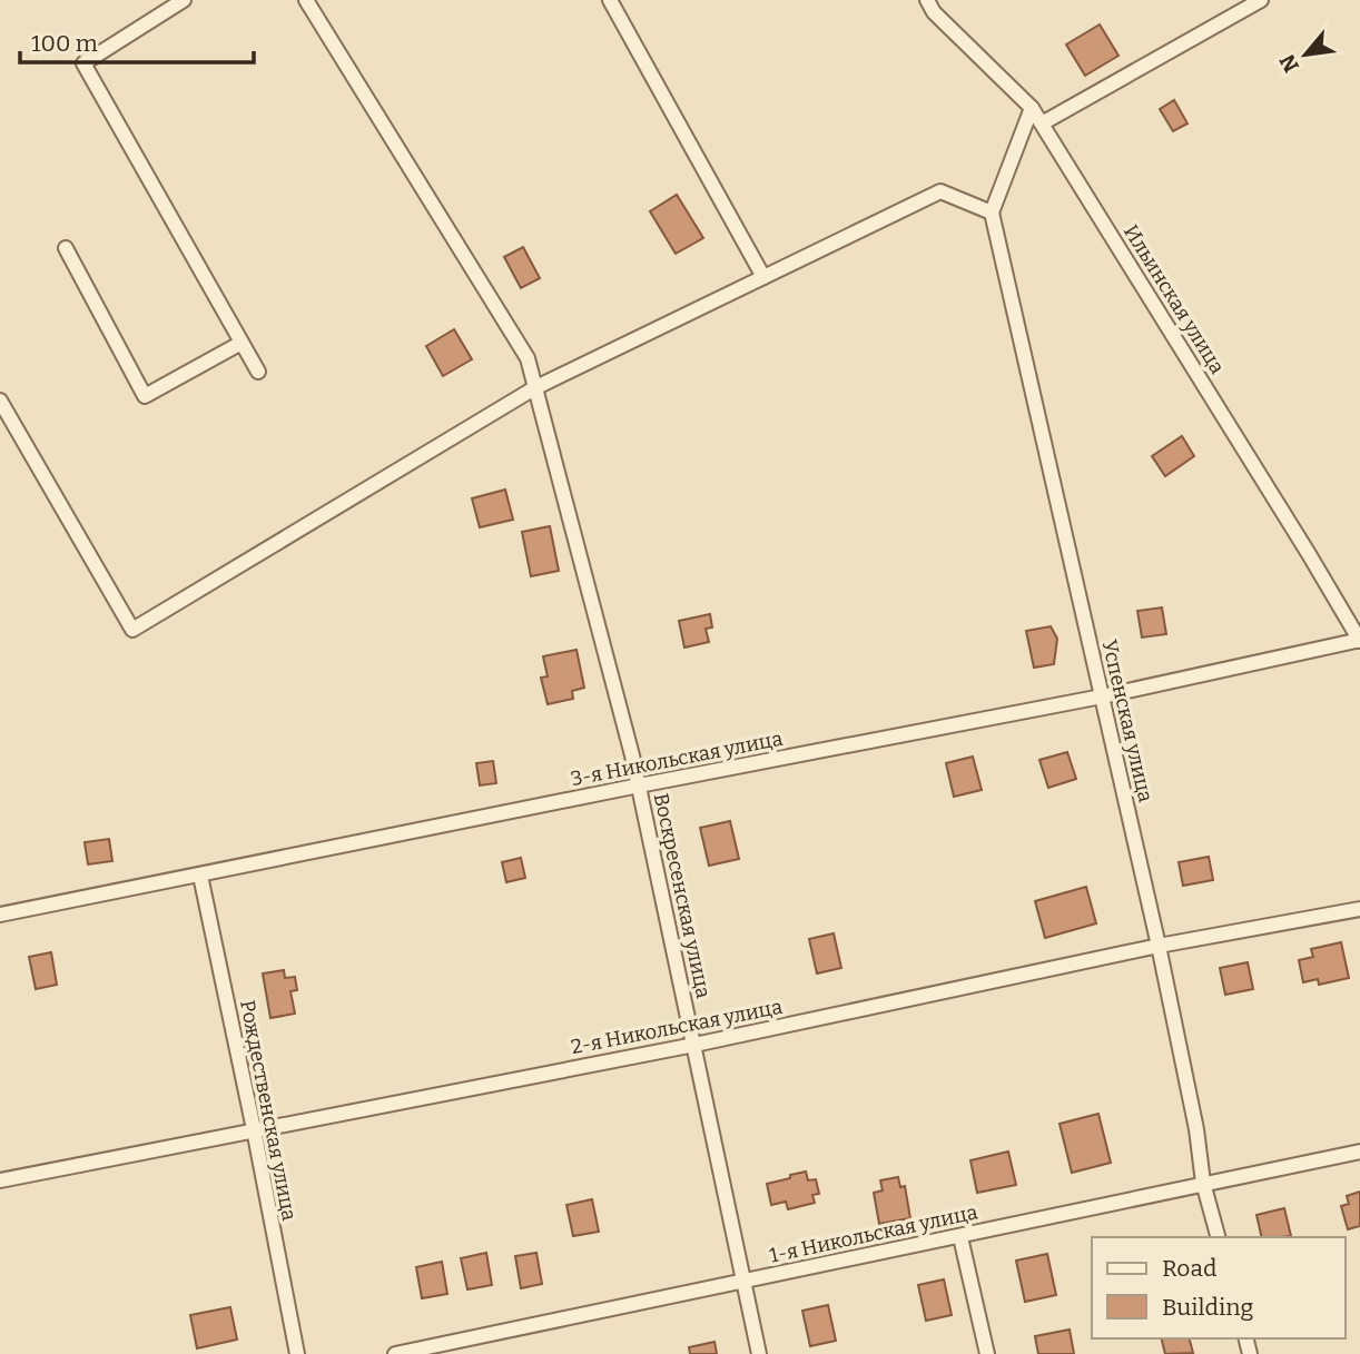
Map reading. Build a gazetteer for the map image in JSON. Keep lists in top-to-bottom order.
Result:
{
  "streets": {
    "street": [
      "Ильинская улица",
      "Успенская улица",
      "3-я Никольская улица",
      "Воскресенская улица",
      "2-я Никольская улица",
      "Рождественская улица",
      "1-я Никольская улица"
    ]
  },
  "crossings": [
    ["Ильинская улица", "3-я Никольская улица"],
    ["Успенская улица", "3-я Никольская улица"],
    ["Успенская улица", "2-я Никольская улица"],
    ["Успенская улица", "1-я Никольская улица"],
    ["3-я Никольская улица", "Воскресенская улица"],
    ["3-я Никольская улица", "Рождественская улица"],
    ["Воскресенская улица", "2-я Никольская улица"],
    ["Воскресенская улица", "1-я Никольская улица"],
    ["2-я Никольская улица", "Рождественская улица"]
  ],
  "legend": ["Road", "Building"],
  "scale_bar": "100 m",
  "north": "bottom left"
}
